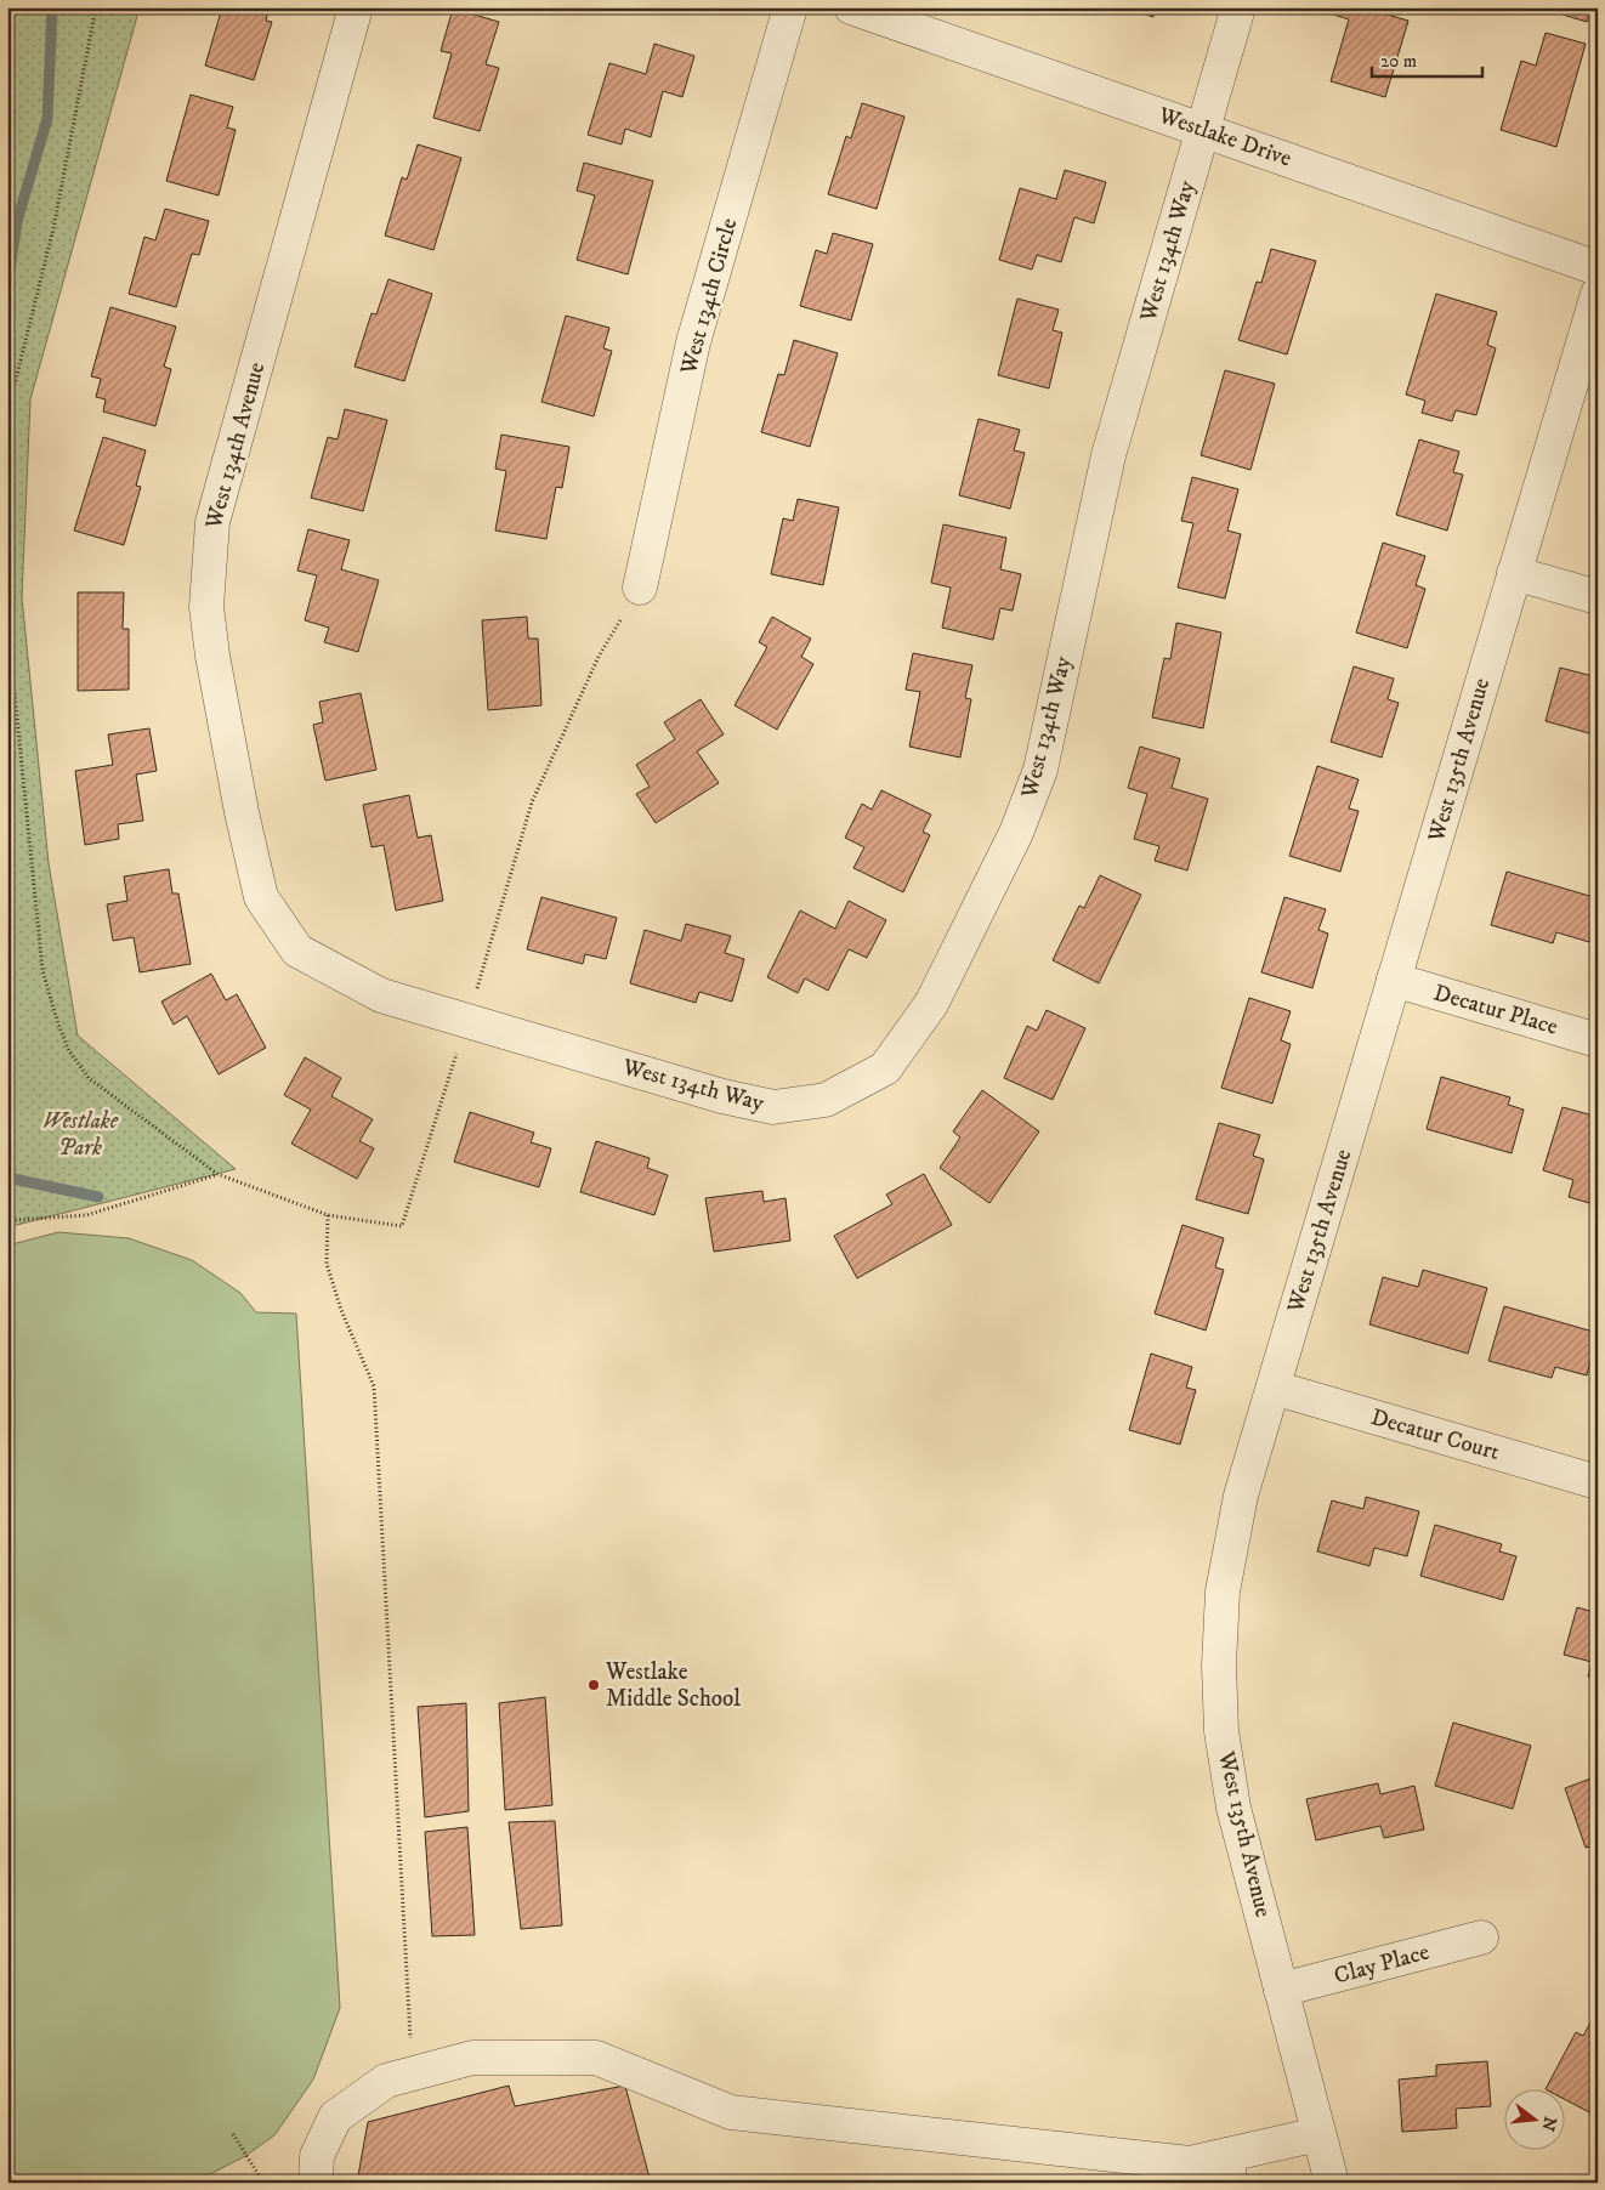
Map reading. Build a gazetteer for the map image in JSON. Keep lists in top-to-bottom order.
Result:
{
  "streets": {
    "street": [
      "Westlake Drive",
      "West 134th Way",
      "West 134th Circle",
      "West 134th Avenue",
      "West 135th Avenue",
      "Decatur Place",
      "Decatur Court",
      "Clay Place"
    ]
  },
  "crossings": [
    ["Westlake Drive", "West 134th Way"],
    ["West 134th Way", "West 134th Avenue"],
    ["West 135th Avenue", "Decatur Place"],
    ["West 135th Avenue", "Decatur Court"],
    ["West 135th Avenue", "Clay Place"]
  ],
  "parks": ["Westlake Park"],
  "places": ["Westlake Middle School"],
  "scale_bar": "20 m",
  "north": "right"
}
